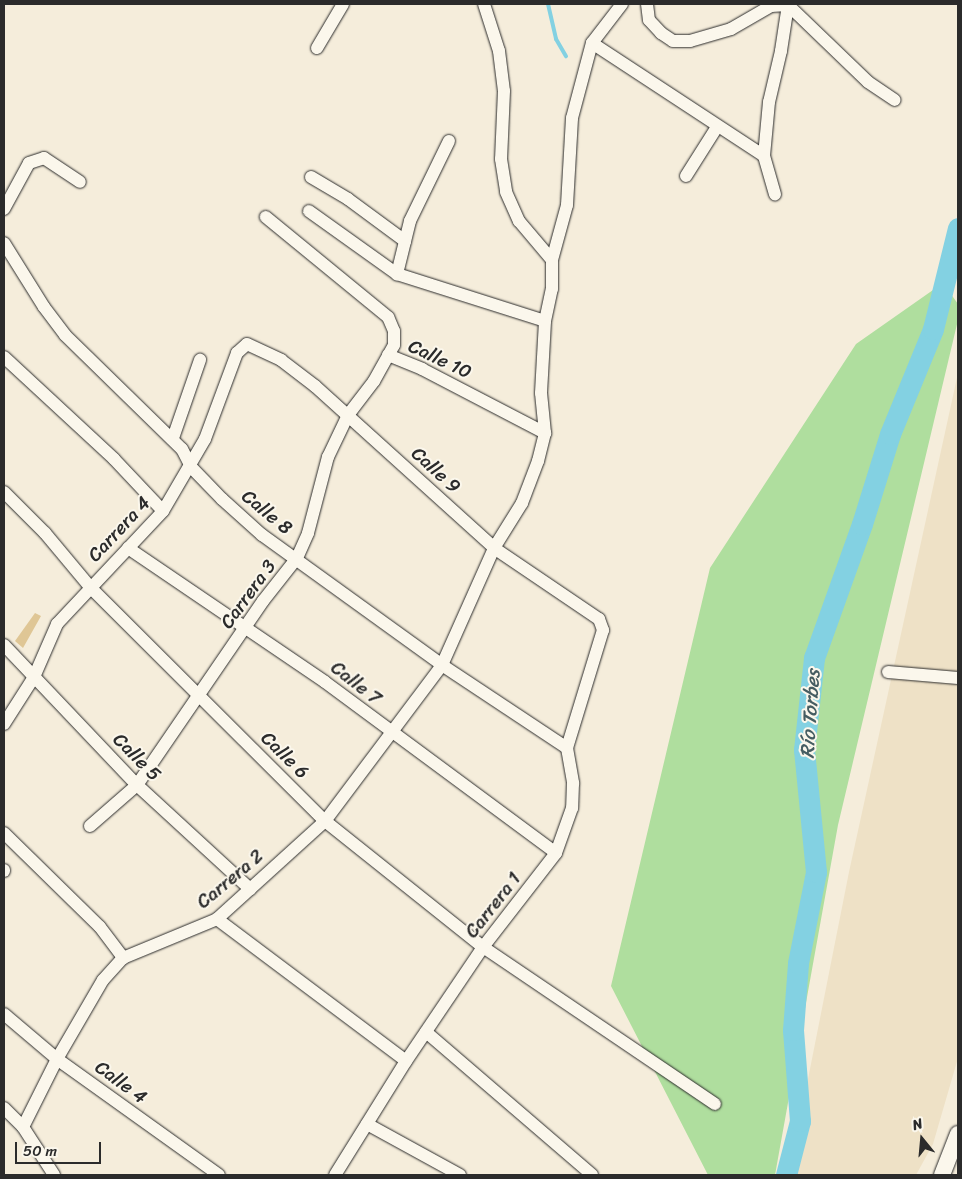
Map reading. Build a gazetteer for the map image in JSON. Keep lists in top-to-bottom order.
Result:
{
  "streets": {
    "street": [
      "Calle 10",
      "Calle 9",
      "Calle 8",
      "Carrera 4",
      "Carrera 3",
      "Calle 7",
      "Calle 6",
      "Calle 5",
      "Carrera 2",
      "Carrera 1",
      "Calle 4"
    ]
  },
  "crossings": [
    ["Calle 10", "Carrera 3"],
    ["Calle 10", "Carrera 2"],
    ["Calle 9", "Carrera 4"],
    ["Calle 9", "Carrera 3"],
    ["Calle 9", "Carrera 2"],
    ["Calle 9", "Carrera 1"],
    ["Calle 8", "Carrera 4"],
    ["Calle 8", "Carrera 3"],
    ["Calle 8", "Carrera 2"],
    ["Calle 8", "Carrera 1"],
    ["Carrera 4", "Calle 7"],
    ["Carrera 4", "Calle 6"],
    ["Carrera 4", "Calle 5"],
    ["Carrera 3", "Calle 7"],
    ["Carrera 3", "Calle 6"],
    ["Carrera 3", "Calle 5"],
    ["Calle 7", "Carrera 2"],
    ["Calle 7", "Carrera 1"],
    ["Calle 6", "Carrera 2"],
    ["Calle 6", "Carrera 1"],
    ["Calle 5", "Carrera 2"],
    ["Carrera 2", "Calle 4"]
  ],
  "water": ["Río Torbes"],
  "scale_bar": "50 m",
  "north": "top"
}
